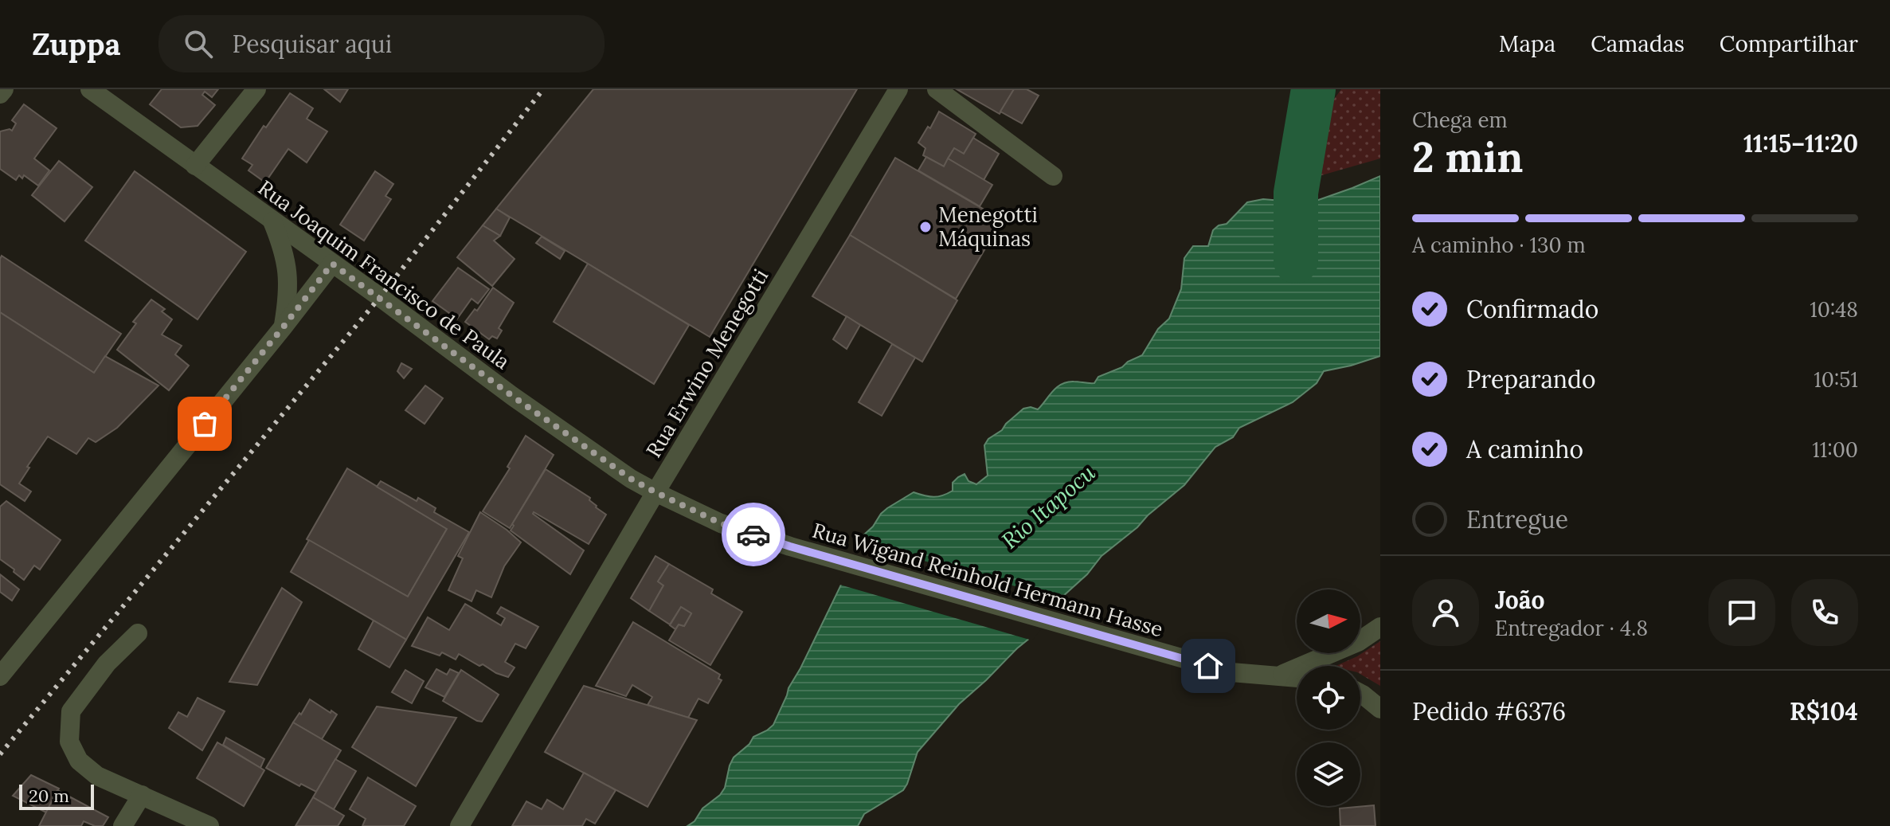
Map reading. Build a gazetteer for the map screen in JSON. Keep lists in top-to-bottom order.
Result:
{
  "streets": {
    "street": ["Rua Joaquim Francisco de Paula", "Rua Erwino Menegotti", "Rua Wigand Reinhold Hermann Hasse"]
  },
  "crossings": [
    ["Rua Joaquim Francisco de Paula", "Rua Erwino Menegotti"],
    ["Rua Joaquim Francisco de Paula", "Rua Wigand Reinhold Hermann Hasse"],
    ["Rua Erwino Menegotti", "Rua Wigand Reinhold Hermann Hasse"]
  ],
  "water": ["Rio Itapocu"],
  "places": ["Menegotti Máquinas"],
  "scale_bar": "20 m",
  "north": "right",
  "page": {
    "header": "Zuppa",
    "search": "Pesquisar aqui",
    "nav": ["Mapa", "Camadas", "Compartilhar"],
    "heading": ["2 min", "Chega em", "11:15–11:20"],
    "panel": [
      "João",
      "Entregador · 4.8",
      "Pedido #6376",
      "R$104"
    ],
    "bar": "A caminho · 130 m",
    "list": [
      ["Confirmado", "10:48"],
      ["Preparando", "10:51"],
      ["A caminho", "11:00"],
      "Entregue"
    ],
    "scale": "20 m"
  }
}
